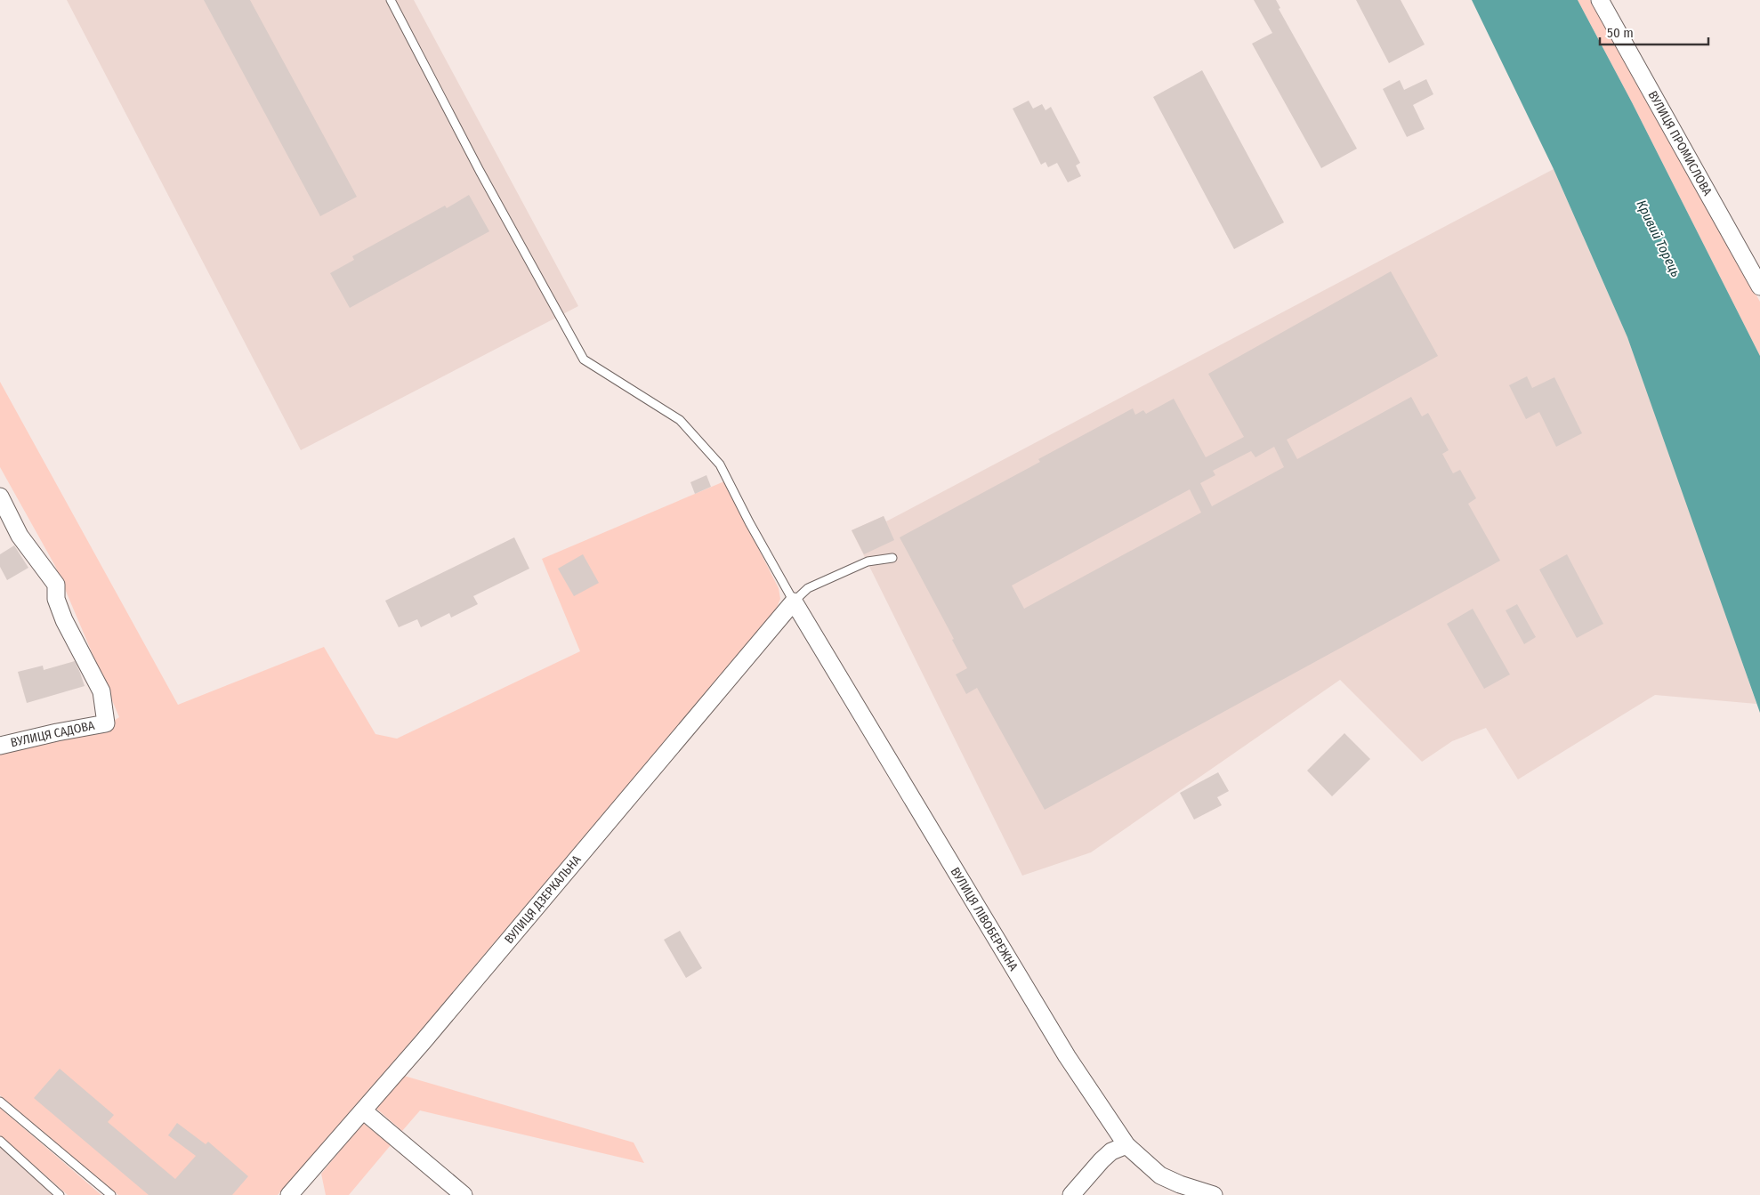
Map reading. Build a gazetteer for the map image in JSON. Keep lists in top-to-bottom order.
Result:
{
  "streets": {
    "street": [
      "ВУЛИЦЯ ПРОМИСЛОВА",
      "ВУЛИЦЯ САДОВА",
      "ВУЛИЦЯ ДЗЕРКАЛЬНА",
      "ВУЛИЦЯ ЛІВОБЕРЕЖНА"
    ]
  },
  "crossings": [
    ["ВУЛИЦЯ ДЗЕРКАЛЬНА", "ВУЛИЦЯ ЛІВОБЕРЕЖНА"]
  ],
  "water": ["Кривий Торець"],
  "scale_bar": "50 m"
}
